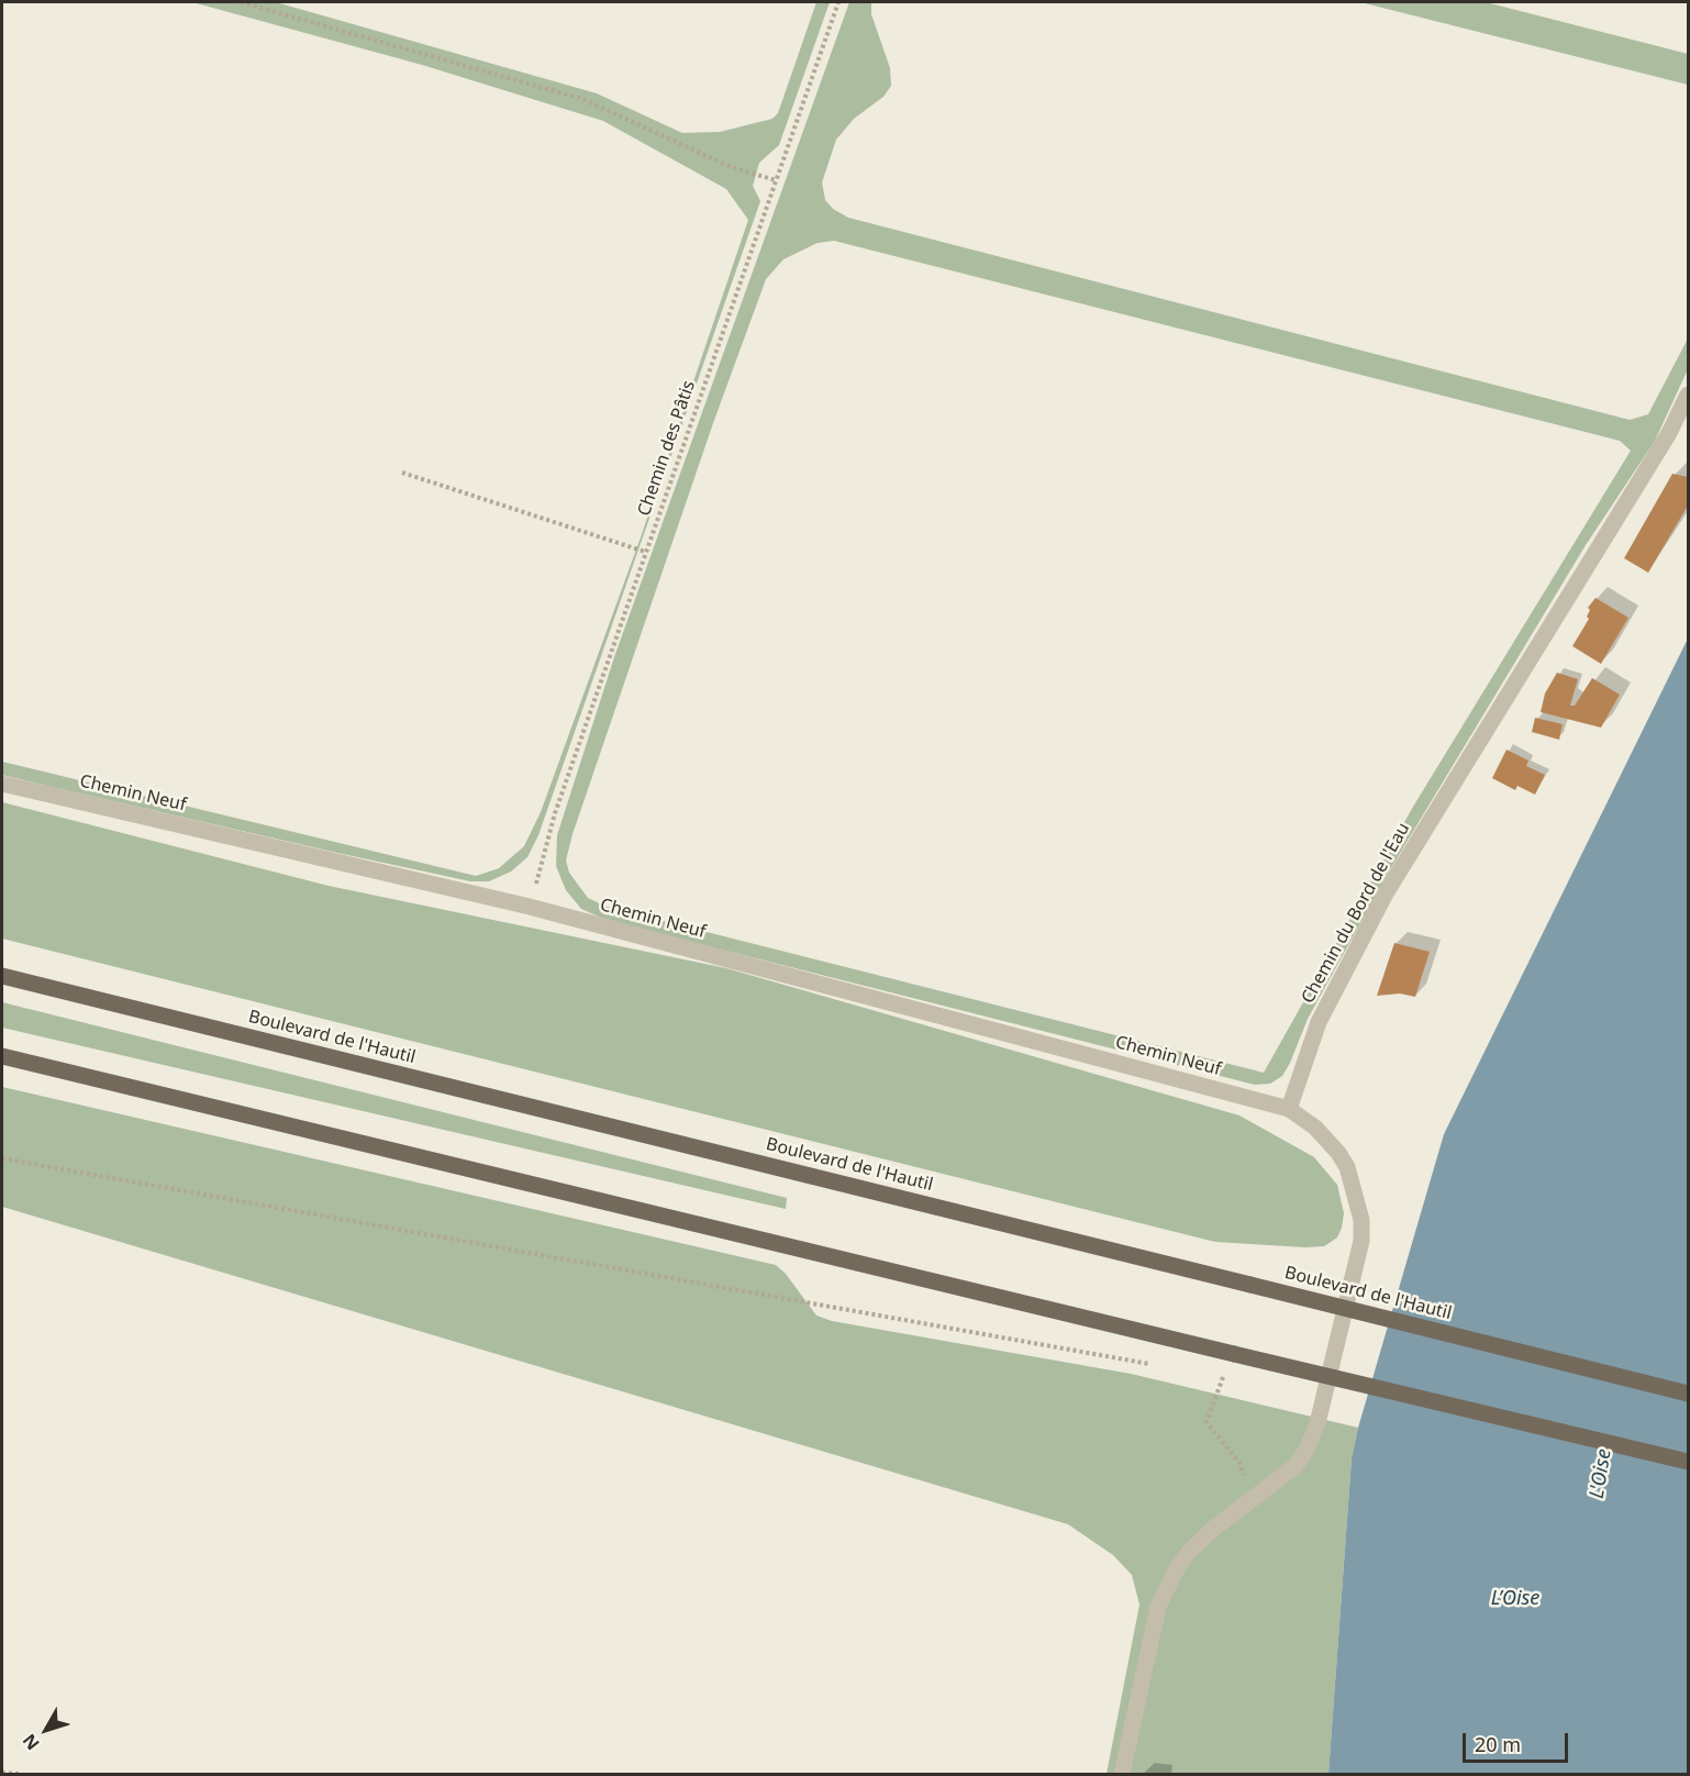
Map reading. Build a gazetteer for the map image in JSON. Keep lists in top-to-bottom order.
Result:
{
  "streets": {
    "main road": ["Boulevard de l'Hautil"],
    "street": ["Chemin Neuf", "Chemin du Bord de l'Eau"],
    "path": ["Chemin des Pâtis"]
  },
  "crossings": [
    ["Chemin des Pâtis", "Chemin Neuf"],
    ["Chemin Neuf", "Chemin du Bord de l'Eau"]
  ],
  "water": ["L'Oise", "L’Oise"],
  "scale_bar": "20 m",
  "north": "bottom left"
}
